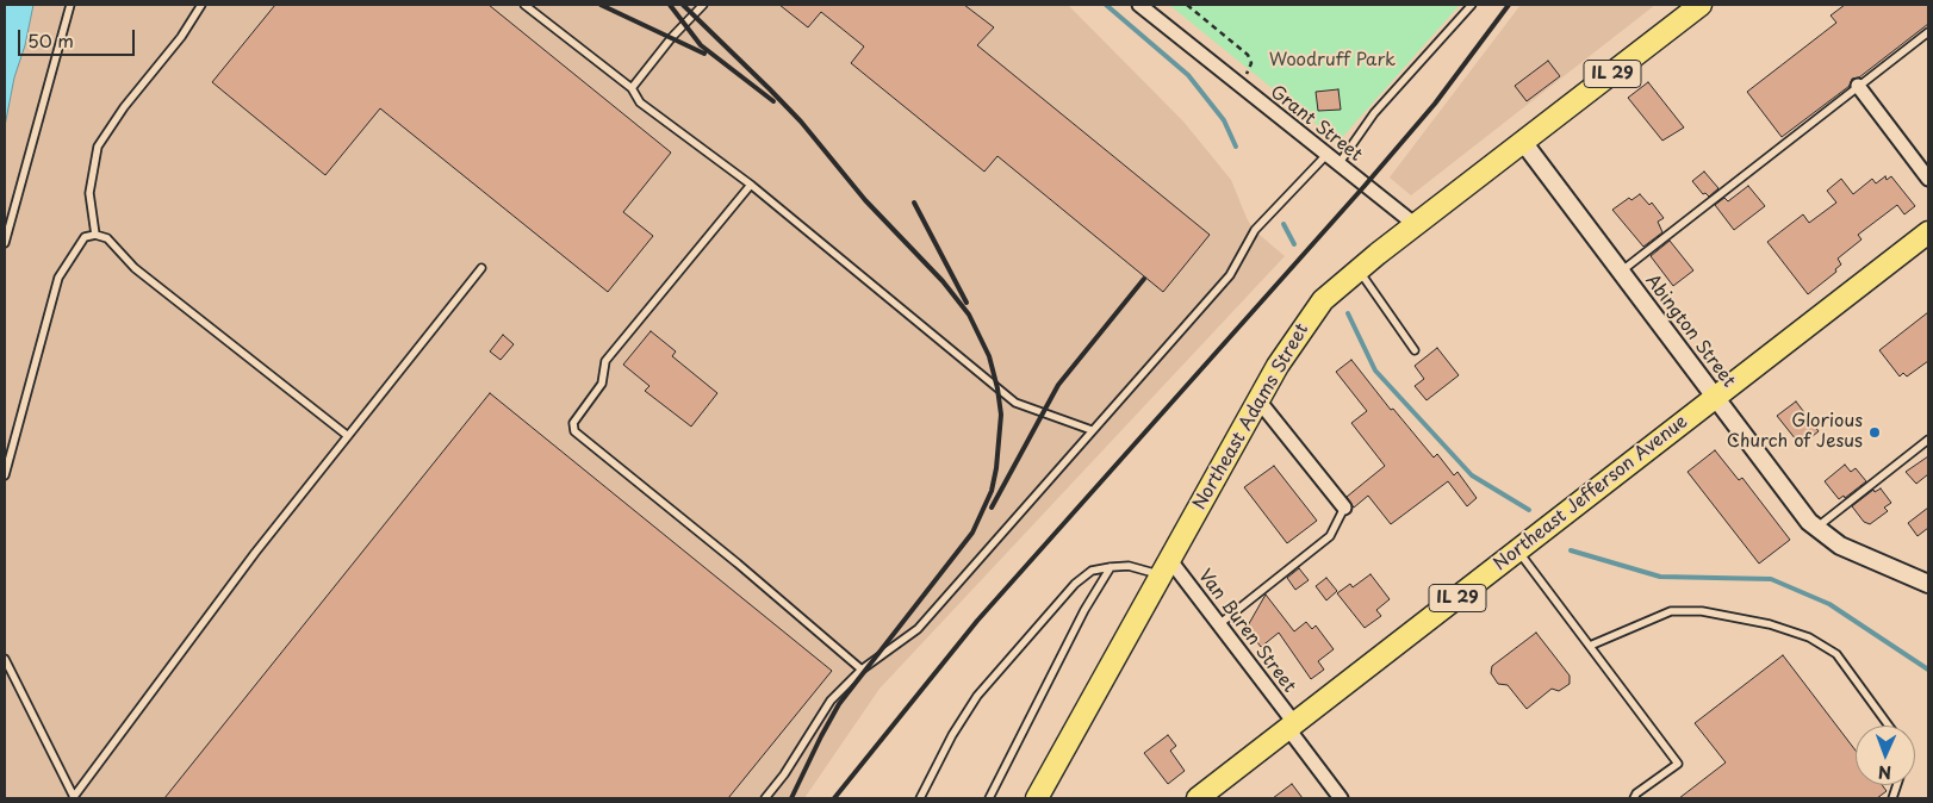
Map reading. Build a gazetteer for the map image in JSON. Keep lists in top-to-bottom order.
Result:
{
  "streets": {
    "main road": ["IL 29", "Northeast Adams Street", "Northeast Jefferson Avenue"],
    "street": ["Grant Street", "Abington Street", "Van Buren Street"]
  },
  "crossings": [
    ["Grant Street", "Northeast Adams Street"],
    ["Abington Street", "Northeast Adams Street"],
    ["Abington Street", "Northeast Jefferson Avenue"],
    ["Northeast Adams Street", "Van Buren Street"],
    ["Northeast Jefferson Avenue", "Van Buren Street"]
  ],
  "parks": ["Woodruff Park"],
  "places": ["Glorious Church of Jesus"],
  "scale_bar": "50 m",
  "north": "bottom"
}
